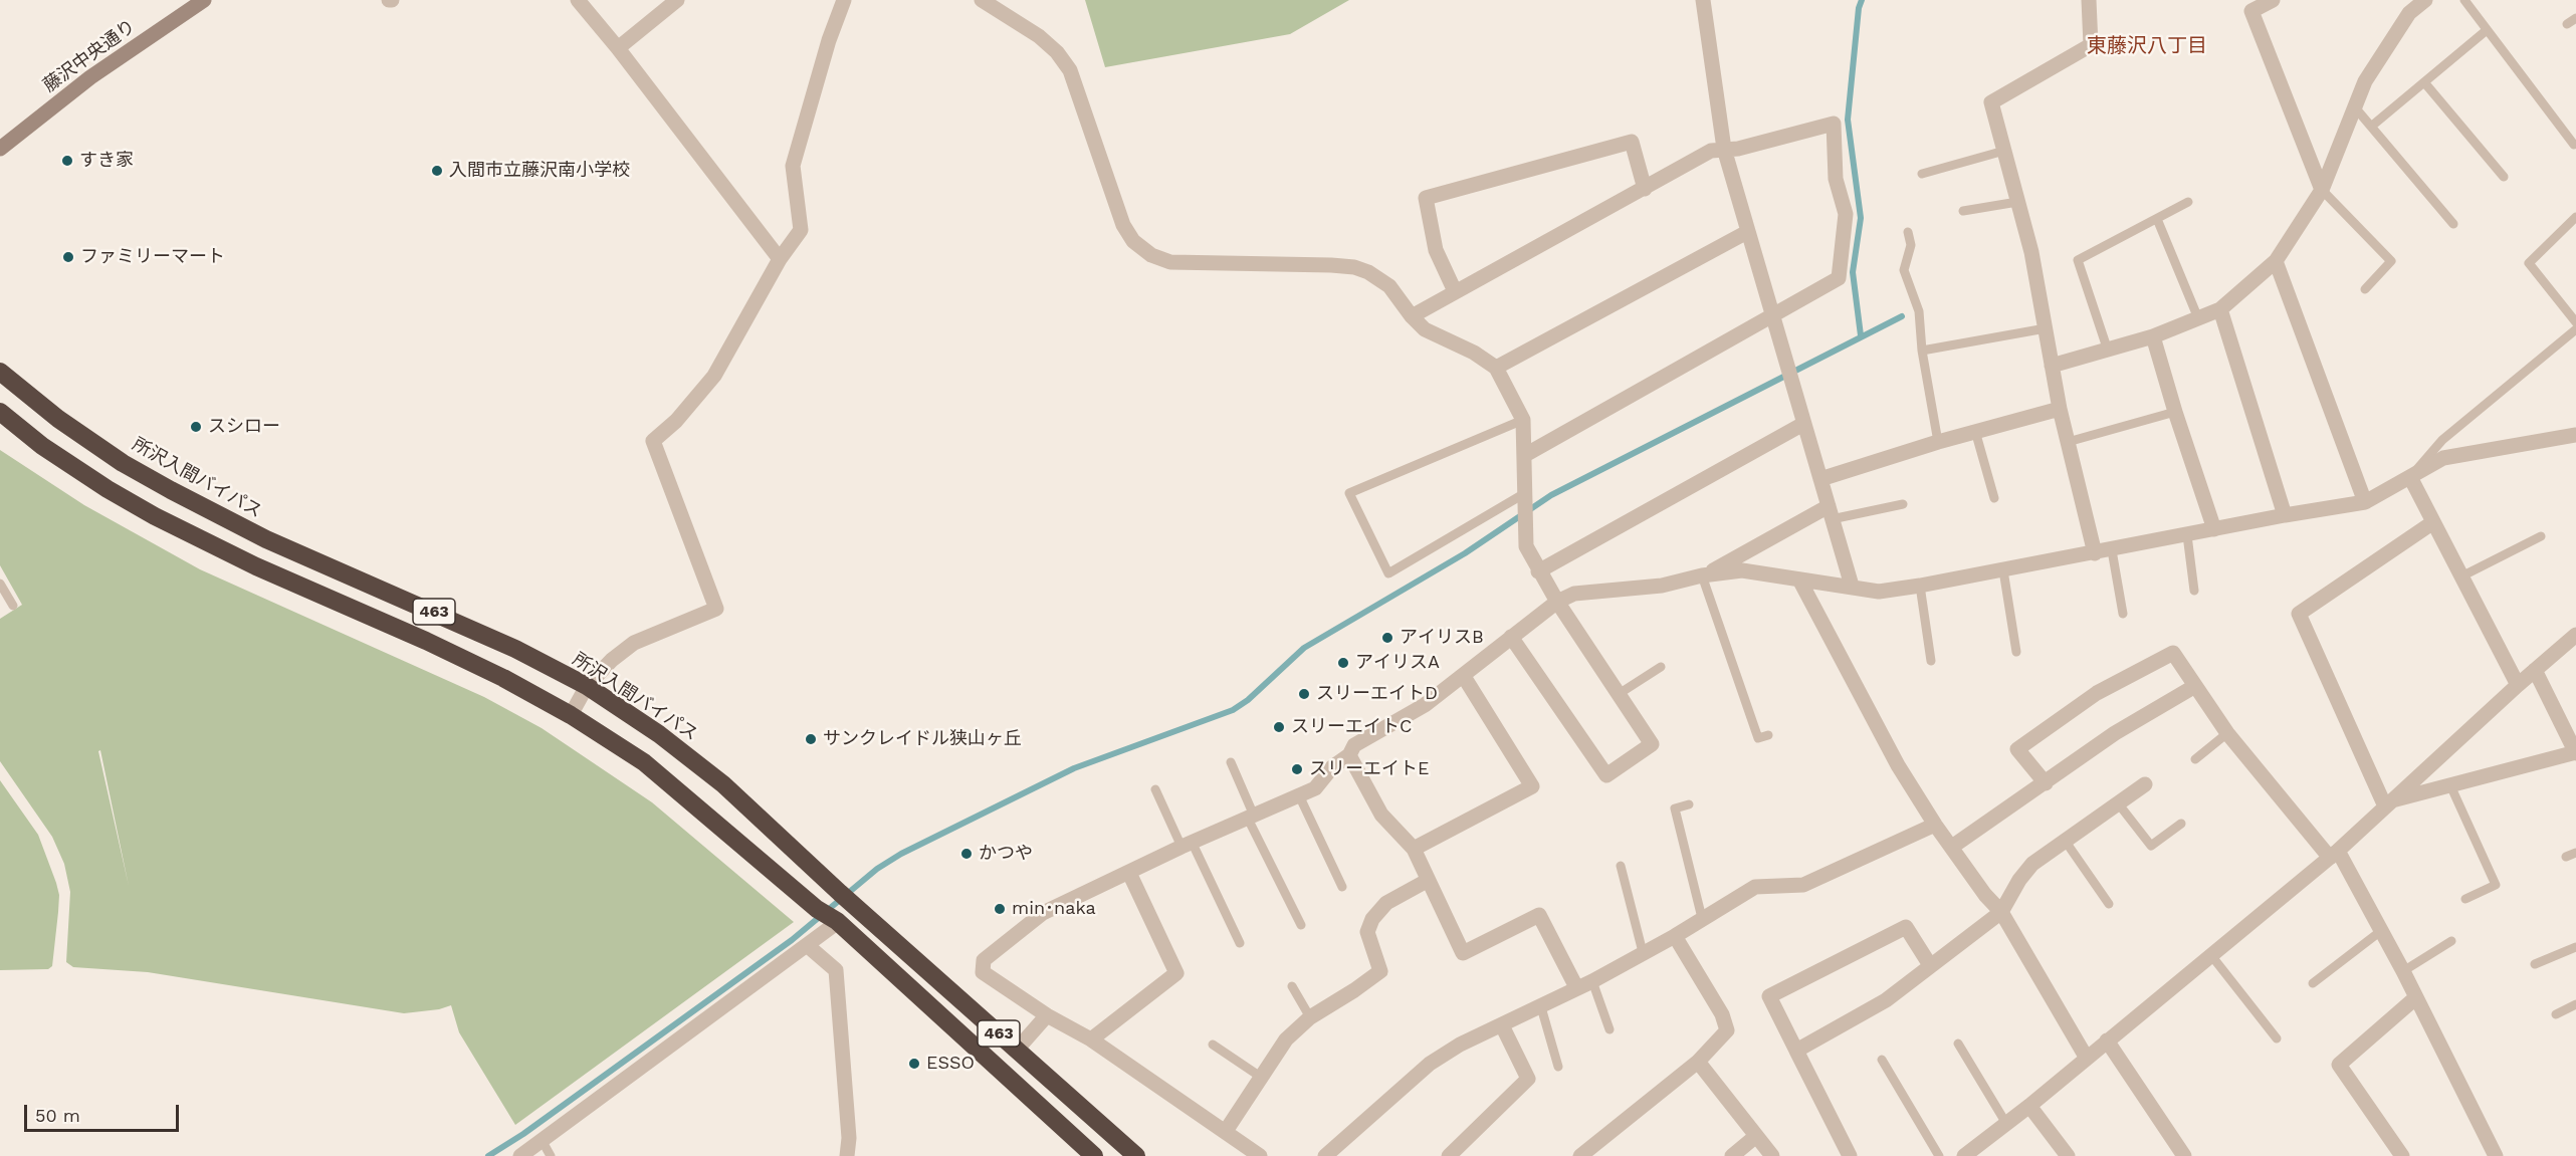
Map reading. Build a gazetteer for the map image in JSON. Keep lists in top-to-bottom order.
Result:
{
  "streets": {
    "highway": ["所沢入間バイパス", "463"],
    "street": ["藤沢中央通り"]
  },
  "districts": ["東藤沢八丁目"],
  "places": [
    "すき家",
    "入間市立藤沢南小学校",
    "ファミリーマート",
    "スシロー",
    "アイリスB",
    "アイリスA",
    "スリーエイトD",
    "スリーエイトC",
    "サンクレイドル狭山ヶ丘",
    "スリーエイトE",
    "かつや",
    "min･naka",
    "ESSO"
  ],
  "scale_bar": "50 m"
}
